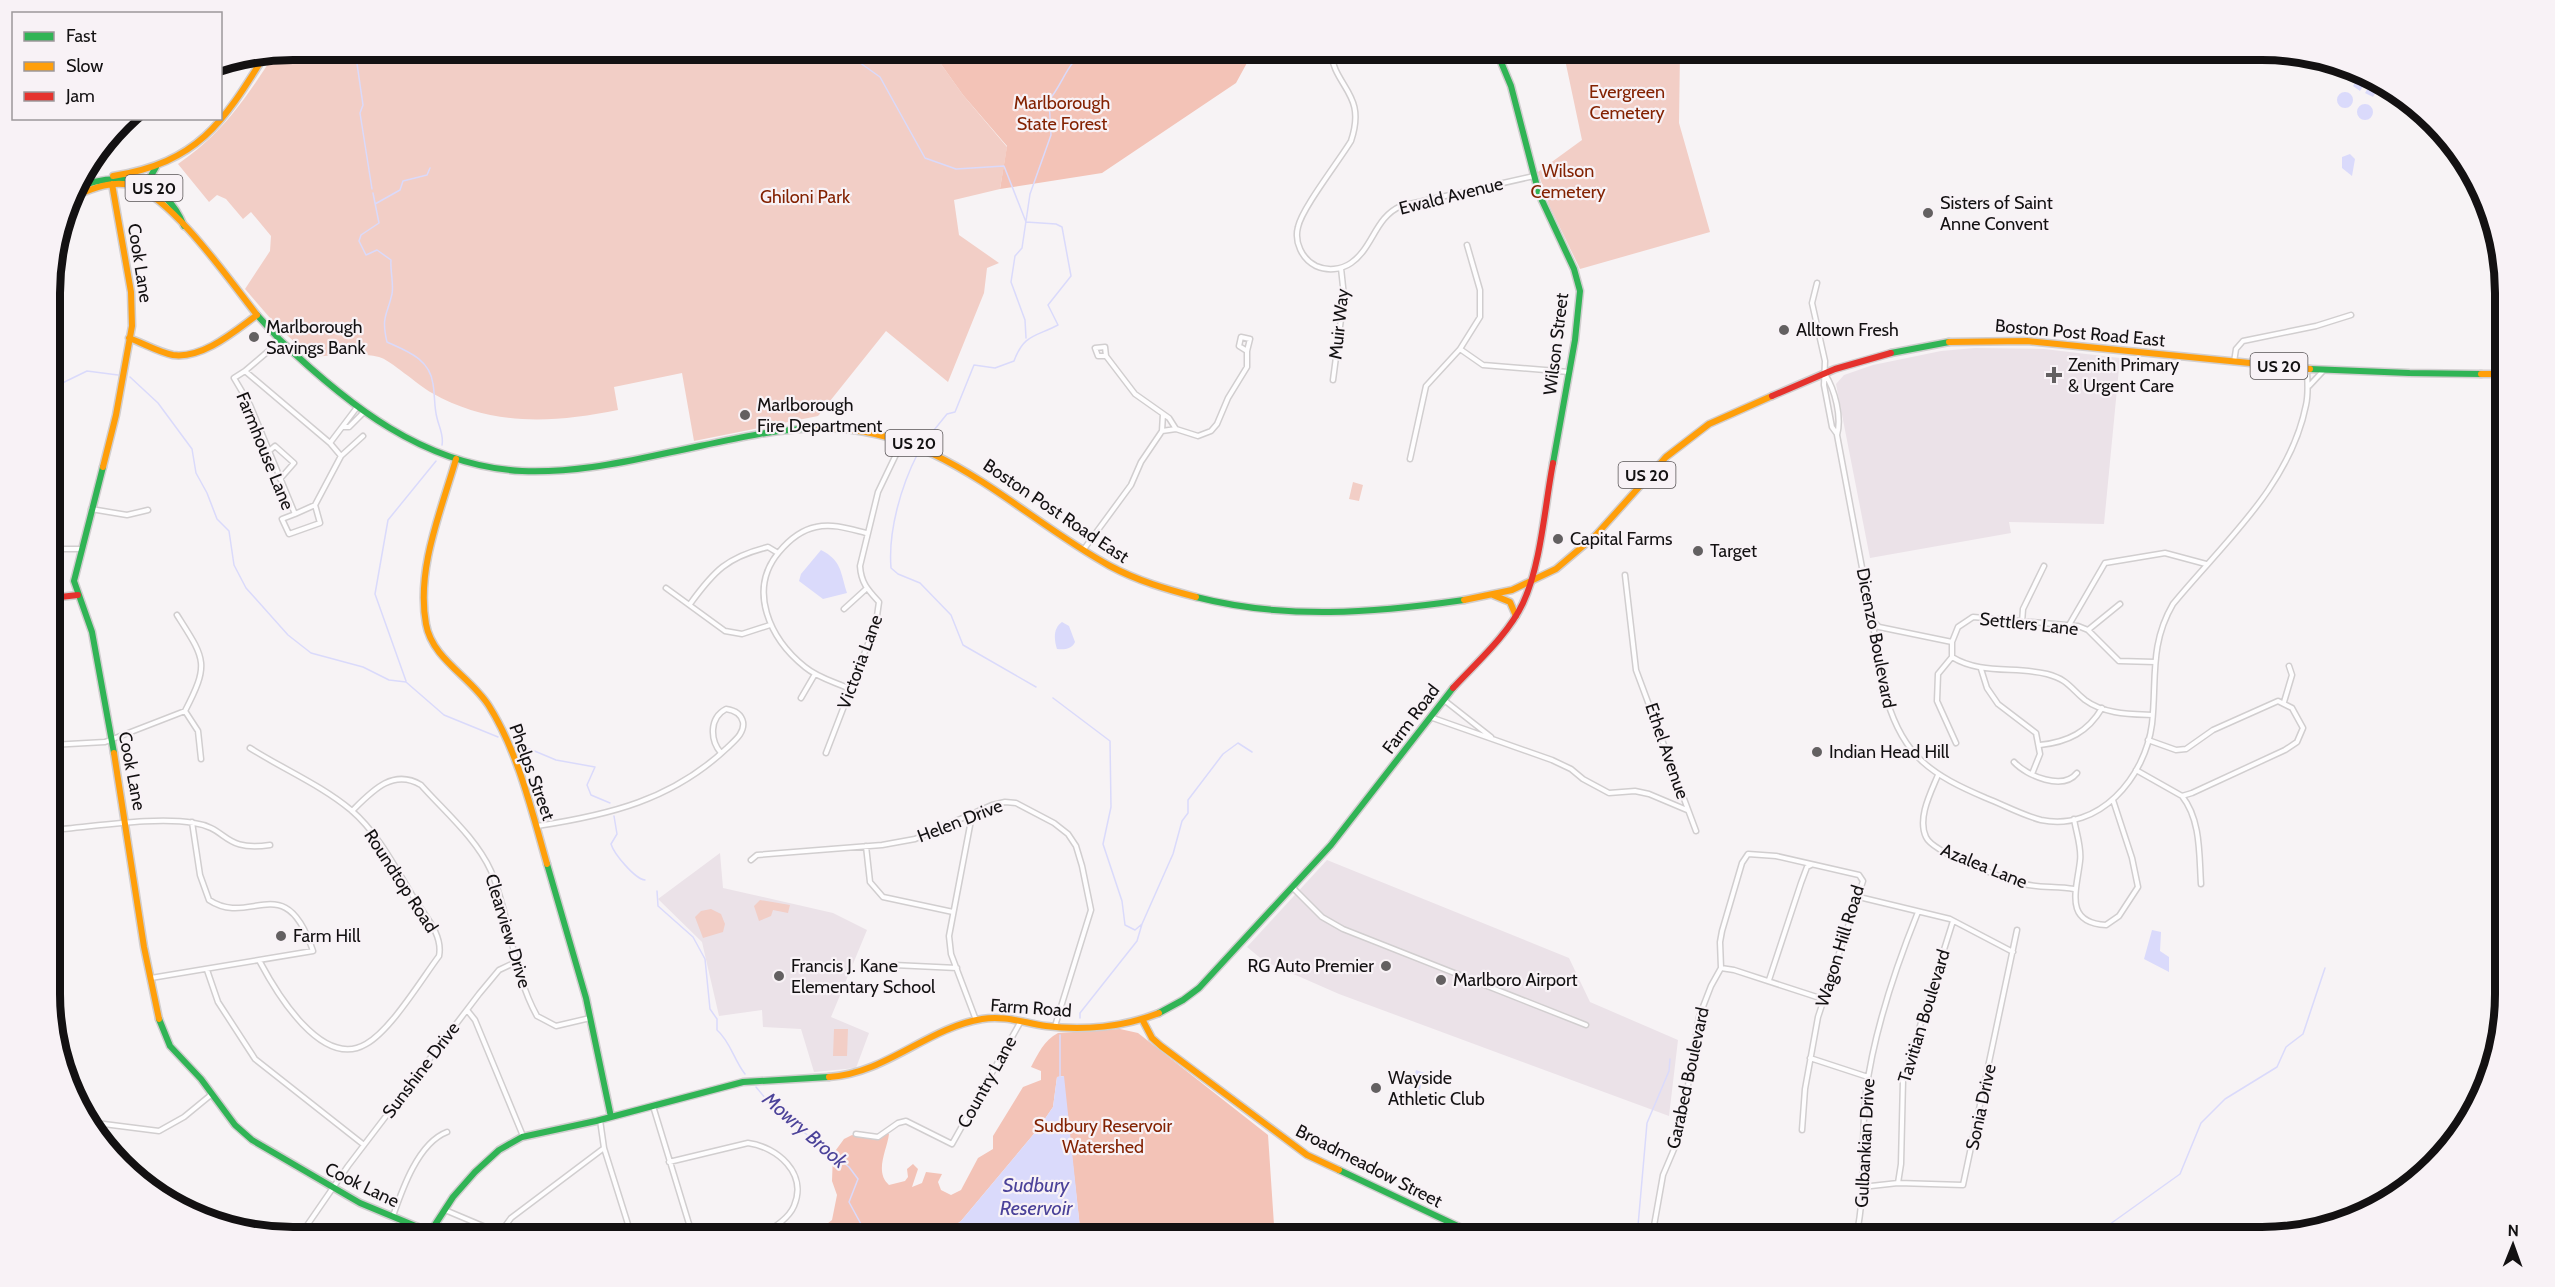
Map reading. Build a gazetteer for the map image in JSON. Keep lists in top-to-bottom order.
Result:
{
  "streets": {
    "main road": [
      "US 20",
      "Cook Lane",
      "Boston Post Road East",
      "Wilson Street",
      "Farm Road",
      "Phelps Street",
      "Broadmeadow Street"
    ],
    "street": [
      "Ewald Avenue",
      "Muir Way",
      "Farmhouse Lane",
      "Settlers Lane",
      "Dicenzo Boulevard",
      "Victoria Lane",
      "Ethel Avenue",
      "Helen Drive",
      "Azalea Lane",
      "Roundtop Road",
      "Clearview Drive",
      "Wagon Hill Road",
      "Tavitian Boulevard",
      "Sunshine Drive",
      "Garabed Boulevard",
      "Country Lane",
      "Sonia Drive",
      "Gulbankian Drive"
    ]
  },
  "crossings": [
    ["US 20", "Cook Lane"],
    ["US 20", "Boston Post Road East"],
    ["Ewald Avenue", "Muir Way"],
    ["Ewald Avenue", "Wilson Street"],
    ["Cook Lane", "Sunshine Drive"],
    ["Boston Post Road East", "Wilson Street"],
    ["Boston Post Road East", "Dicenzo Boulevard"],
    ["Boston Post Road East", "Victoria Lane"],
    ["Boston Post Road East", "Farm Road"],
    ["Boston Post Road East", "Phelps Street"],
    ["Wilson Street", "Farm Road"],
    ["Settlers Lane", "Dicenzo Boulevard"],
    ["Dicenzo Boulevard", "Azalea Lane"],
    ["Farm Road", "Phelps Street"],
    ["Farm Road", "Helen Drive"],
    ["Farm Road", "Country Lane"],
    ["Farm Road", "Broadmeadow Street"],
    ["Phelps Street", "Clearview Drive"],
    ["Roundtop Road", "Clearview Drive"],
    ["Clearview Drive", "Sunshine Drive"],
    ["Wagon Hill Road", "Garabed Boulevard"],
    ["Tavitian Boulevard", "Sonia Drive"],
    ["Sonia Drive", "Gulbankian Drive"]
  ],
  "water": ["Mowry Brook", "Sudbury Reservoir"],
  "parks": [
    "Evergreen Cemetery",
    "Marlborough State Forest",
    "Wilson Cemetery",
    "Ghiloni Park",
    "Sudbury Reservoir Watershed"
  ],
  "places": {
    "other": [
      "Sisters of Saint Anne Convent",
      "Alltown Fresh",
      "Marlborough Savings Bank",
      "Marlborough Fire Department",
      "Capital Farms",
      "Target",
      "Indian Head Hill",
      "Farm Hill",
      "RG Auto Premier",
      "Francis J. Kane Elementary School",
      "Marlboro Airport",
      "Wayside Athletic Club"
    ],
    "health": ["Zenith Primary & Urgent Care"]
  },
  "legend": ["Fast", "Slow", "Jam"],
  "north": "top"
}
